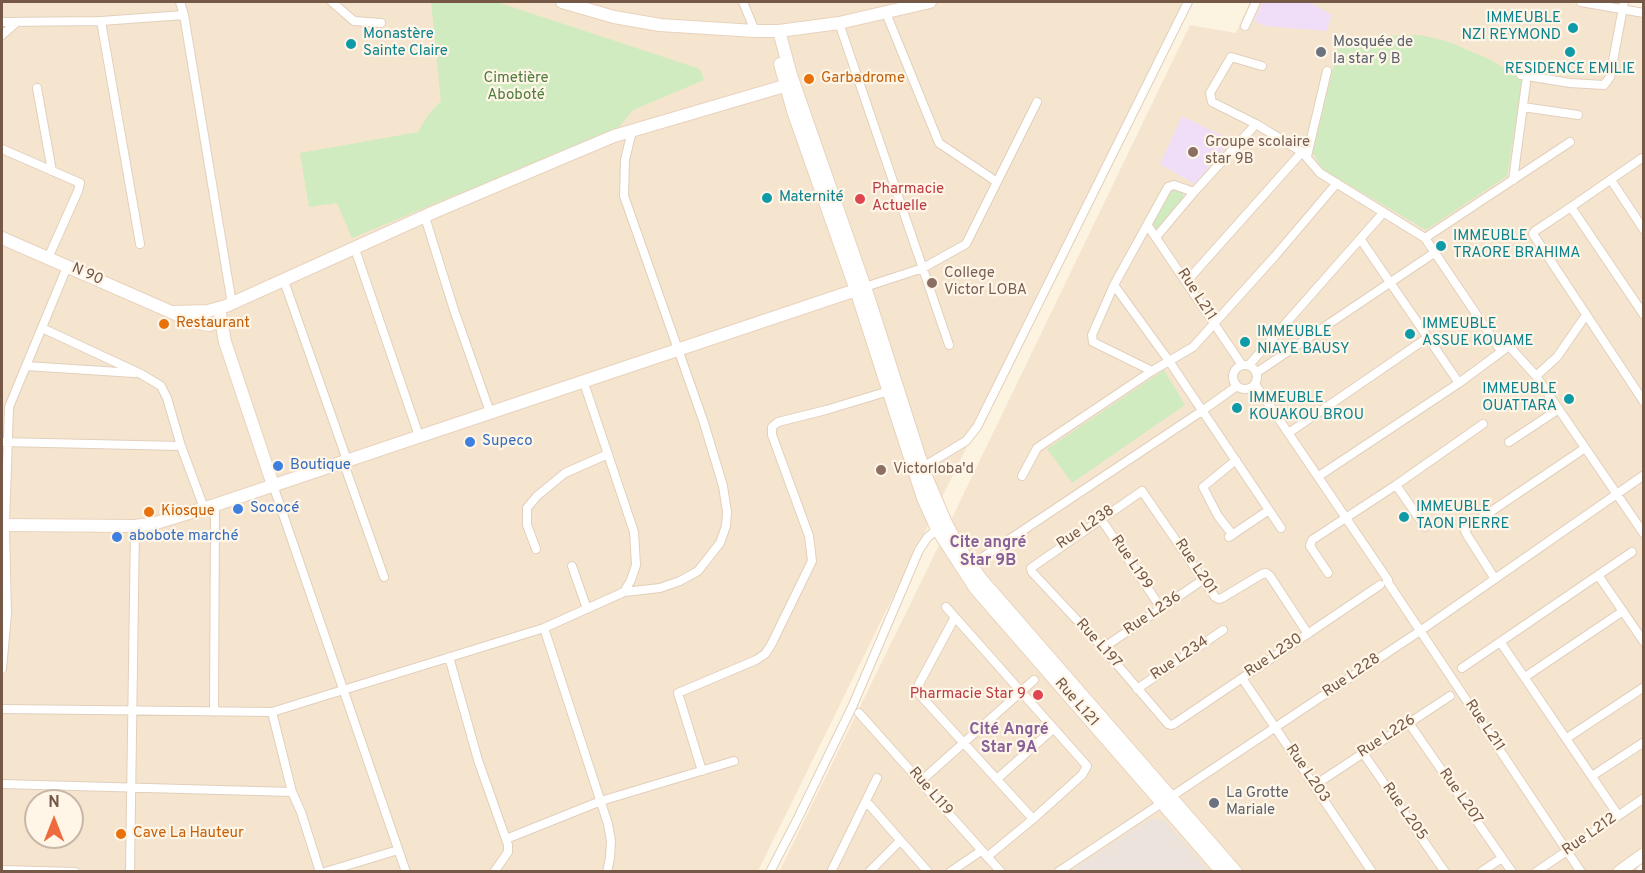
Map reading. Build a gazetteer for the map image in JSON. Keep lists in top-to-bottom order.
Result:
{
  "streets": {
    "main road": ["N 90", "Rue L121"],
    "street": [
      "Rue L211",
      "Rue L238",
      "Rue L199",
      "Rue L201",
      "Rue L236",
      "Rue L197",
      "Rue L230",
      "Rue L234",
      "Rue L228",
      "Rue L226",
      "Rue L203",
      "Rue L119",
      "Rue L207",
      "Rue L205",
      "Rue L212"
    ]
  },
  "crossings": [
    ["Rue L211", "Rue L230"],
    ["Rue L211", "Rue L228"],
    ["Rue L211", "Rue L212"],
    ["Rue L238", "Rue L199"],
    ["Rue L238", "Rue L201"],
    ["Rue L238", "Rue L197"],
    ["Rue L199", "Rue L236"],
    ["Rue L201", "Rue L236"],
    ["Rue L201", "Rue L230"],
    ["Rue L236", "Rue L197"],
    ["Rue L197", "Rue L230"],
    ["Rue L197", "Rue L234"],
    ["Rue L230", "Rue L203"],
    ["Rue L228", "Rue L121"],
    ["Rue L228", "Rue L203"],
    ["Rue L226", "Rue L207"],
    ["Rue L226", "Rue L205"]
  ],
  "districts": ["Cite angré Star 9B", "Cité Angré Star 9A"],
  "parks": ["Cimetière Aboboté"],
  "places": [
    "IMMEUBLE NZI REYMOND",
    "Monastère Sainte Claire",
    "Mosquée de la star 9 B",
    "RESIDENCE EMILIE",
    "Garbadrome",
    "Groupe scolaire star 9B",
    "Maternité",
    "Pharmacie Actuelle",
    "IMMEUBLE TRAORE BRAHIMA",
    "College Victor LOBA",
    "Restaurant",
    "IMMEUBLE ASSUE KOUAME",
    "IMMEUBLE NIAYE BAUSY",
    "IMMEUBLE OUATTARA",
    "IMMEUBLE KOUAKOU BROU",
    "Supeco",
    "Boutique",
    "Victorloba'd",
    "Sococé",
    "Kiosque",
    "IMMEUBLE TAON PIERRE",
    "abobote marché",
    "Pharmacie Star 9",
    "La Grotte Mariale",
    "Cave La Hauteur"
  ],
  "north": "top"
}
